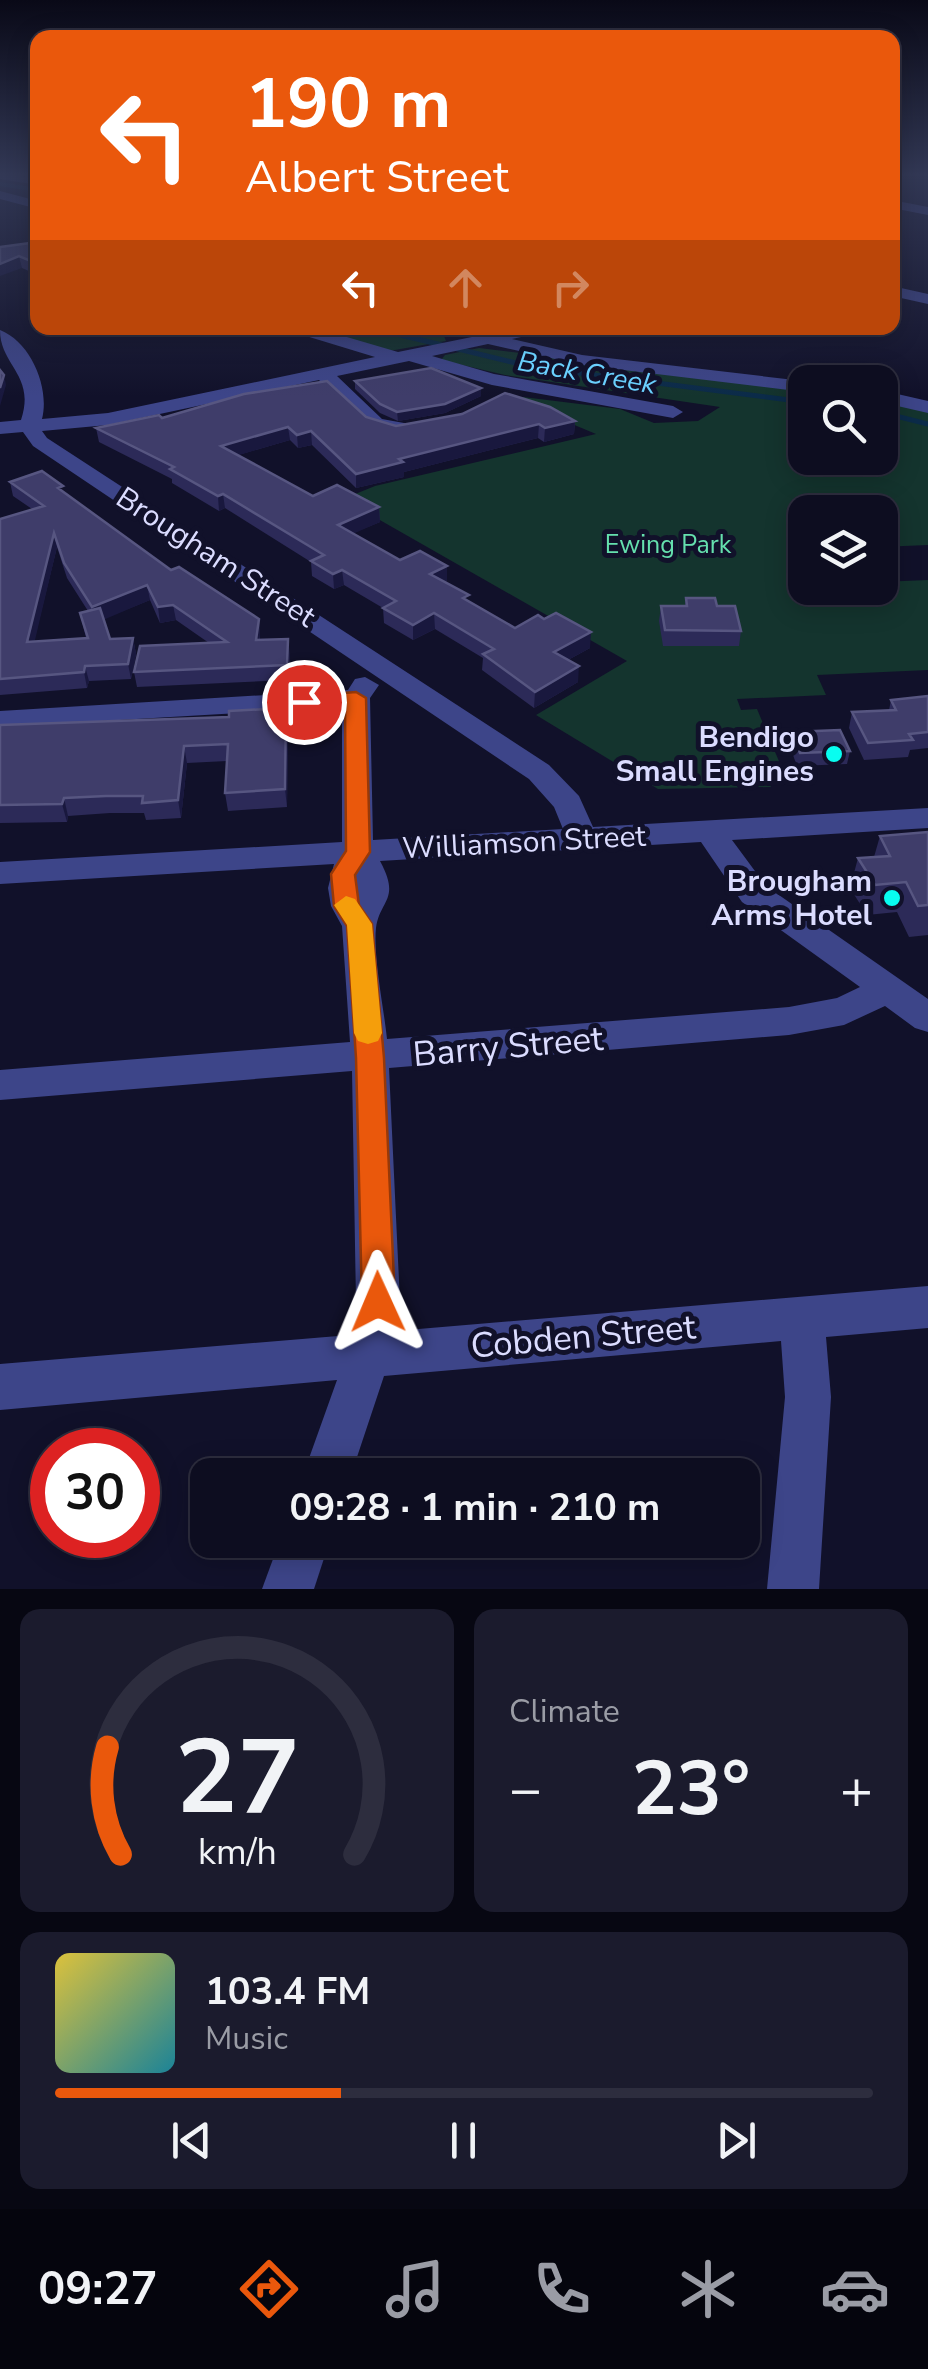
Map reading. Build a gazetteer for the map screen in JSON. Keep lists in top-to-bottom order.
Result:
{
  "streets": {
    "street": [
      "Brougham Street",
      "Williamson Street",
      "Barry Street",
      "Cobden Street"
    ]
  },
  "crossings": [
    ["Brougham Street", "Williamson Street"]
  ],
  "water": ["Back Creek"],
  "parks": ["Ewing Park"],
  "places": ["Bendigo Small Engines", "Brougham Arms Hotel"],
  "page": {
    "turn": ["190 m", "Albert Street"],
    "limit": "30",
    "trip": "09:28 · 1 min · 210 m",
    "tile": "Climate",
    "heat": ["−", "23°", "+"],
    "song": ["103.4 FM", "Music"],
    "tabs": "09:27",
    "gauge": ["27", "km/h"]
  }
}
